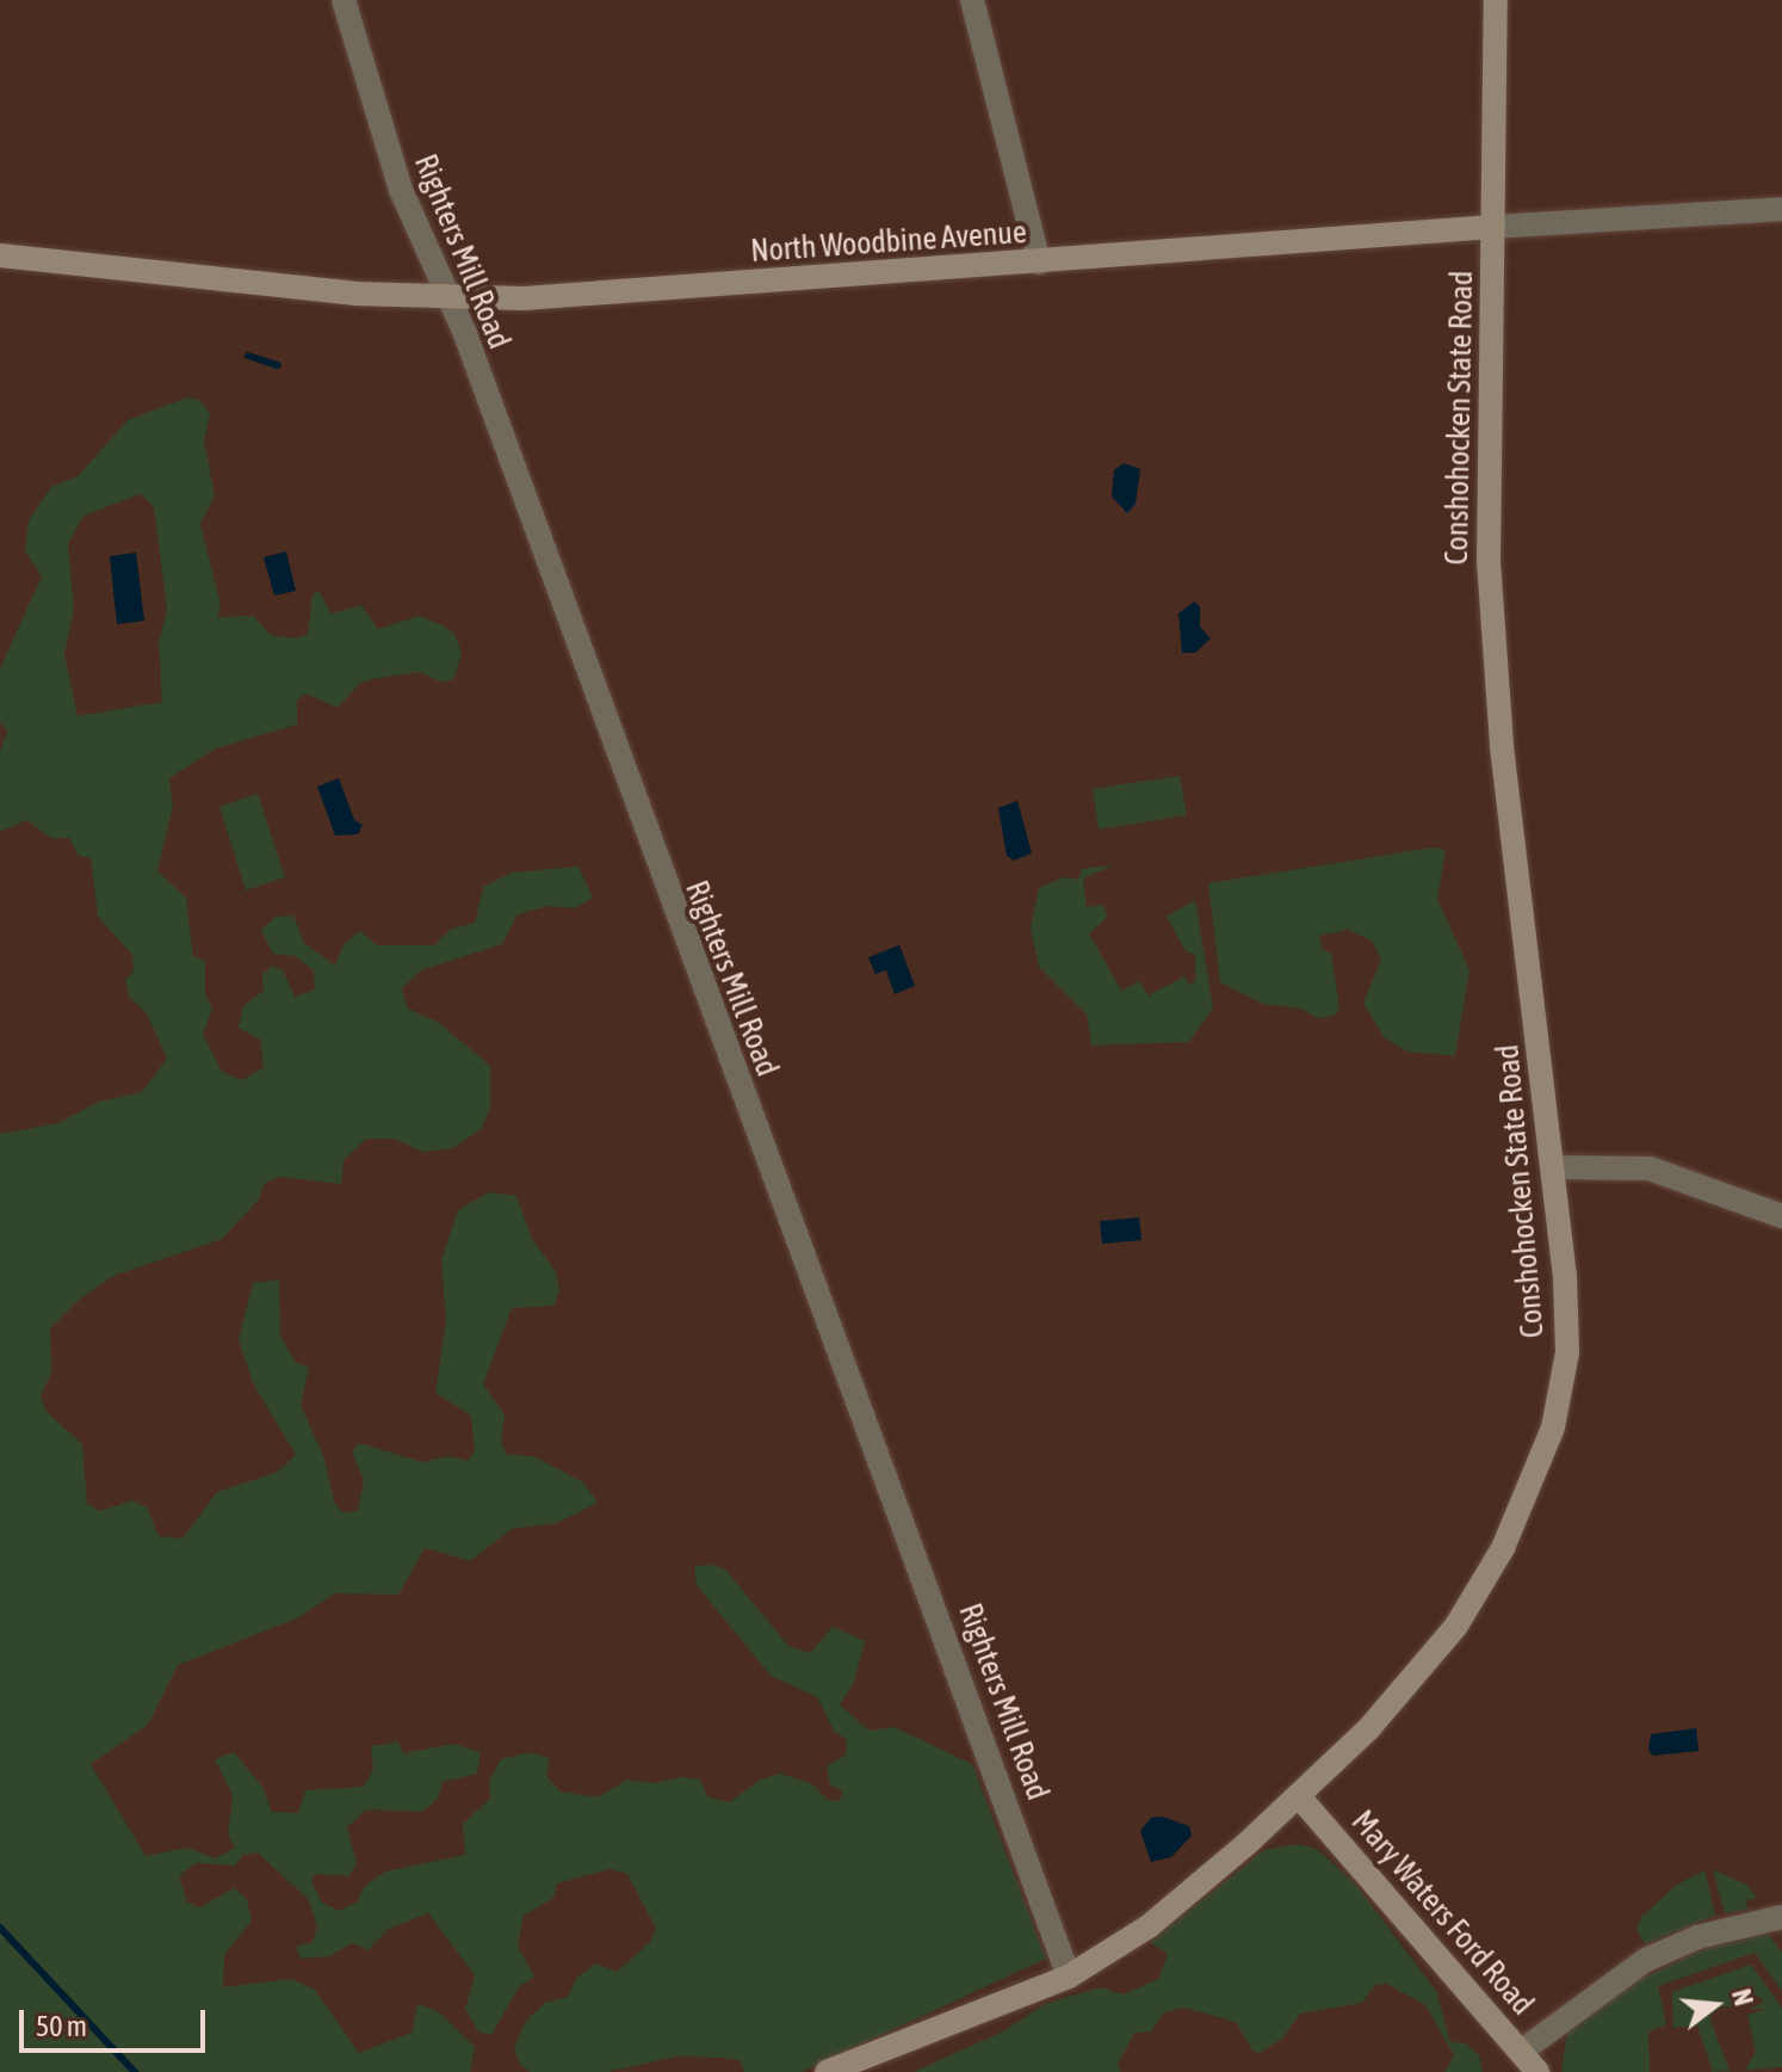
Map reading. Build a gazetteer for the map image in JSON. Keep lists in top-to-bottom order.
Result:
{
  "streets": {
    "main road": ["North Woodbine Avenue", "Conshohocken State Road", "Mary Waters Ford Road"],
    "street": ["Righters Mill Road"]
  },
  "crossings": [
    ["North Woodbine Avenue", "Righters Mill Road"],
    ["North Woodbine Avenue", "Conshohocken State Road"],
    ["Righters Mill Road", "Conshohocken State Road"],
    ["Conshohocken State Road", "Mary Waters Ford Road"]
  ],
  "scale_bar": "50 m",
  "north": "right"
}
